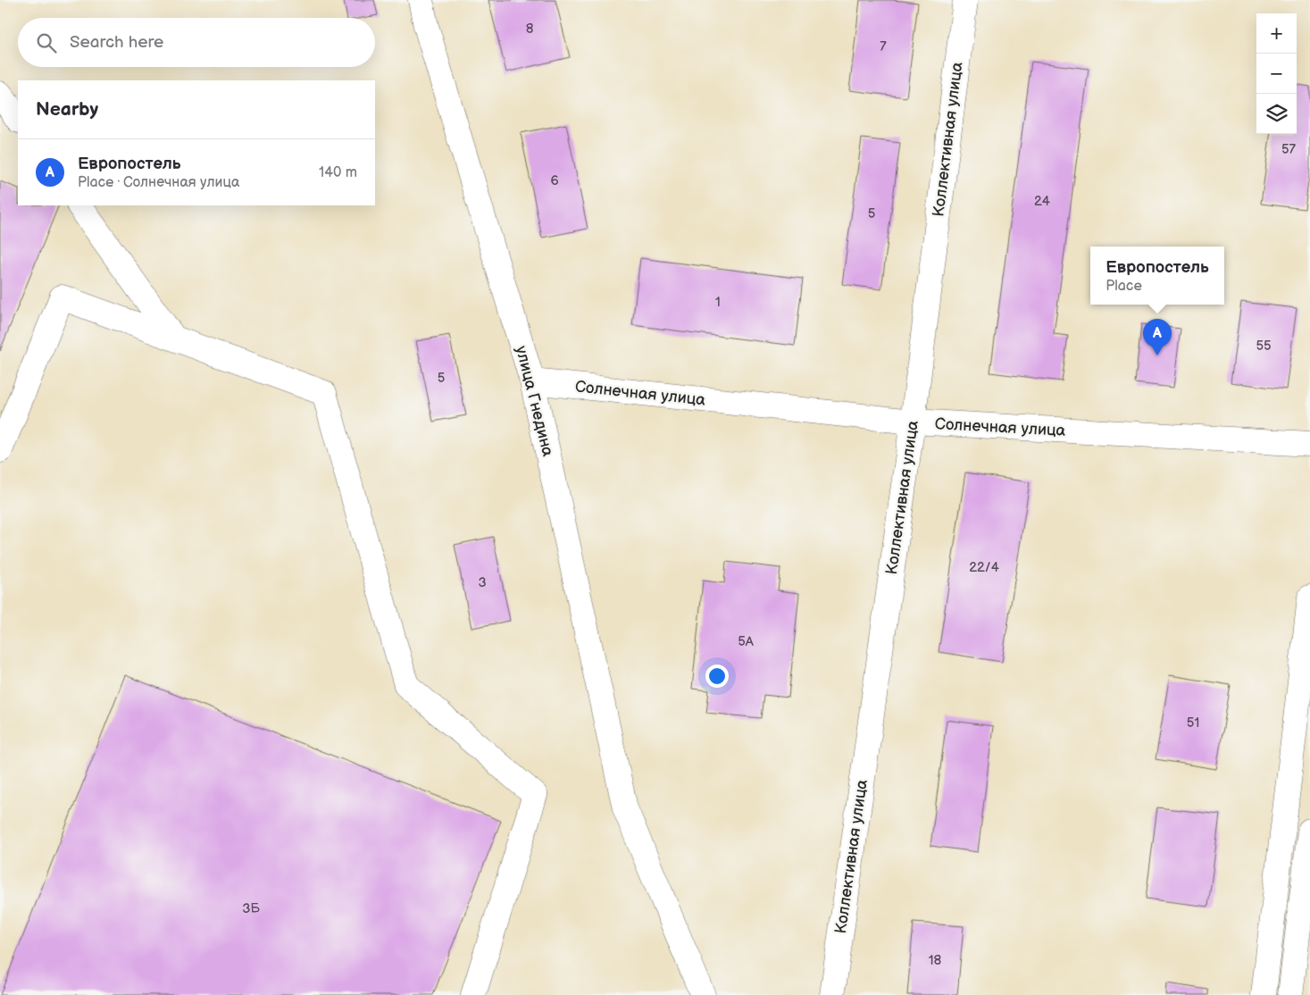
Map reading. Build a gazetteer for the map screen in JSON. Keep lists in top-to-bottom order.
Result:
{
  "streets": {
    "street": ["Коллективная улица", "Солнечная улица", "улица Гнедина"]
  },
  "crossings": [
    ["Коллективная улица", "Солнечная улица"],
    ["Солнечная улица", "улица Гнедина"]
  ],
  "house_numbers": [
    "8",
    "7",
    "57",
    "6",
    "24",
    "5",
    "1",
    "55",
    "5",
    "22/4",
    "3",
    "5А",
    "51",
    "3Б",
    "18"
  ],
  "page": {
    "map_buttons": ["+", "−"],
    "search": "Search here",
    "heading": "Nearby",
    "list": [
      {
        "mark": "A",
        "name": "Европостель",
        "note": "Place · Солнечная улица",
        "value": "140 m"
      }
    ],
    "popup": ["Европостель", "Place"],
    "pins": "A"
  }
}
